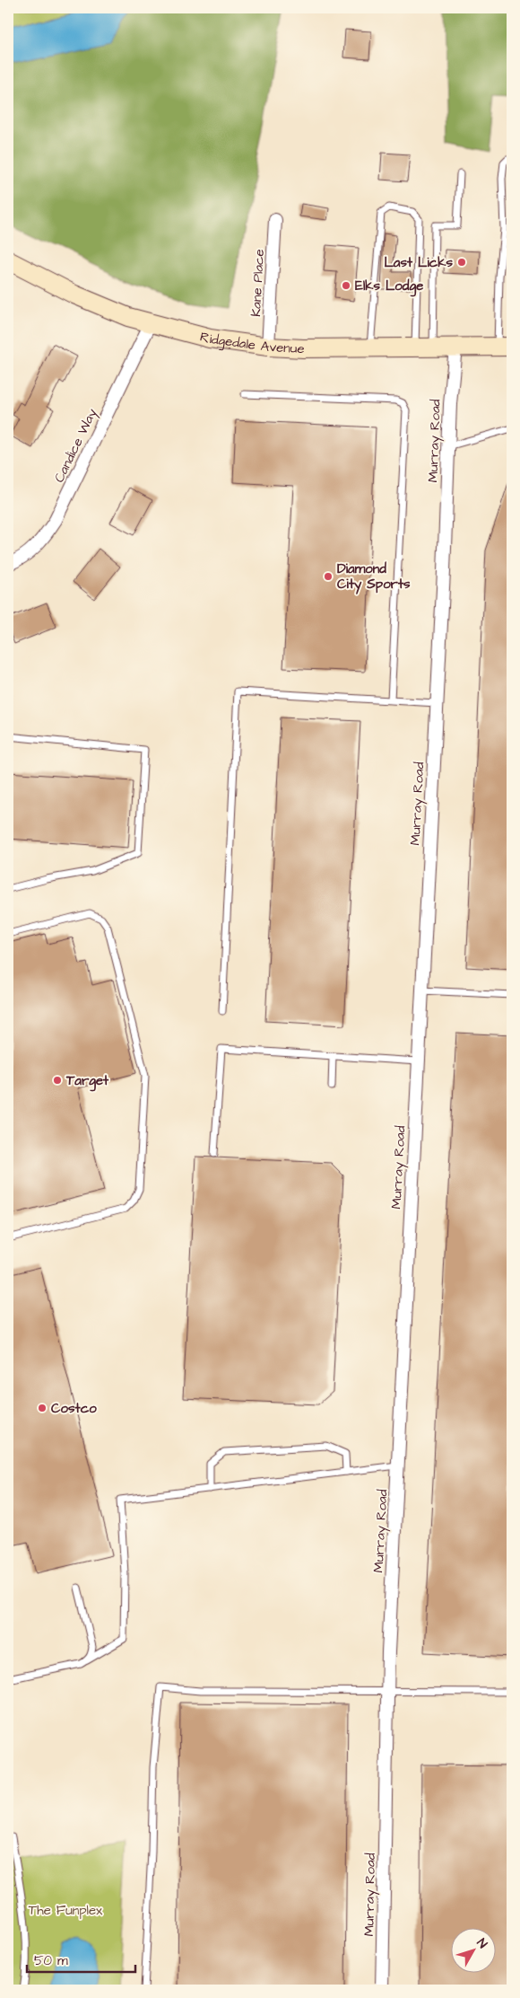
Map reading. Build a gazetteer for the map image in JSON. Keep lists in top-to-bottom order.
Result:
{
  "streets": {
    "main road": ["Ridgedale Avenue"],
    "street": ["Kane Place", "Murray Road", "Candice Way"]
  },
  "crossings": [
    ["Kane Place", "Ridgedale Avenue"],
    ["Ridgedale Avenue", "Murray Road"],
    ["Ridgedale Avenue", "Candice Way"]
  ],
  "parks": ["The Funplex"],
  "places": [
    "Last Licks",
    "Elks Lodge",
    "Diamond City Sports",
    "Target",
    "Costco"
  ],
  "scale_bar": "50 m",
  "north": "top right"
}
